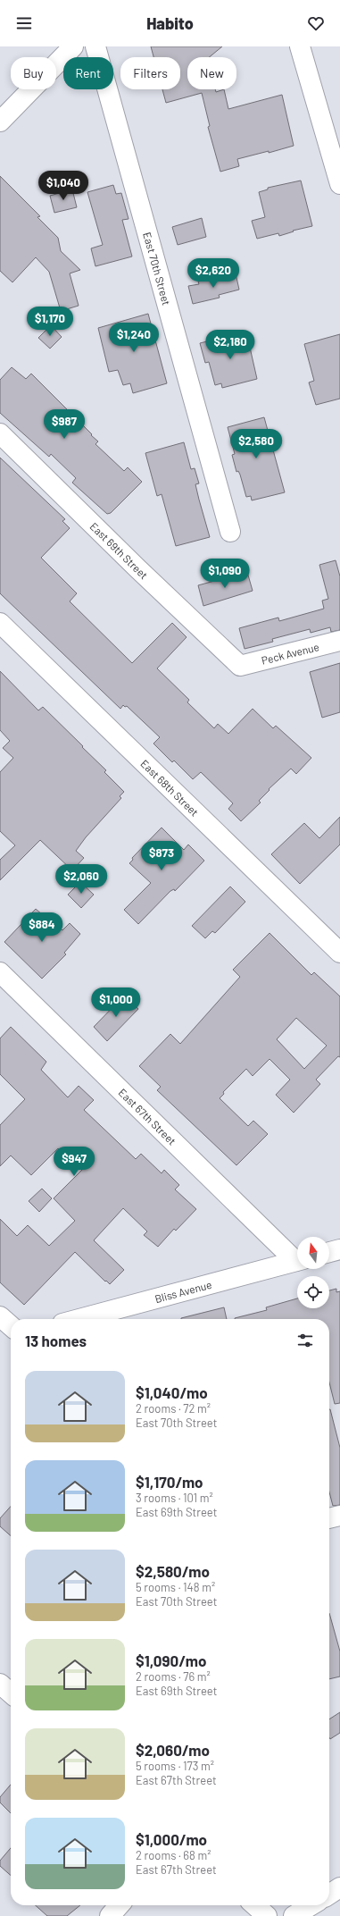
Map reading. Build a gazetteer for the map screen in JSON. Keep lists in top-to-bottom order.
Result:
{
  "streets": {
    "street": [
      "East 70th Street",
      "East 69th Street",
      "Peck Avenue",
      "East 68th Street",
      "East 67th Street",
      "Bliss Avenue"
    ]
  },
  "crossings": [
    ["East 69th Street", "Peck Avenue"]
  ],
  "north": "top",
  "page": {
    "header": "Habito",
    "chip": [
      "Buy",
      "Rent",
      "Filters",
      "New"
    ],
    "price": [
      "$1,040",
      "$2,620",
      "$1,170",
      "$1,240",
      "$2,180",
      "$987",
      "$2,580",
      "$1,090",
      "$873",
      "$2,060",
      "$884",
      "$1,000",
      "$947"
    ],
    "heading": "13 homes",
    "list": [
      {
        "name": "$1,040/mo",
        "note": "2 rooms · 72 m² · East 70th Street"
      },
      {
        "name": "$1,170/mo",
        "note": "3 rooms · 101 m² · East 69th Street"
      },
      {
        "name": "$2,580/mo",
        "note": "5 rooms · 148 m² · East 70th Street"
      },
      {
        "name": "$1,090/mo",
        "note": "2 rooms · 76 m² · East 69th Street"
      },
      {
        "name": "$2,060/mo",
        "note": "5 rooms · 173 m² · East 67th Street"
      },
      {
        "name": "$1,000/mo",
        "note": "2 rooms · 68 m² · East 67th Street"
      }
    ]
  }
}
